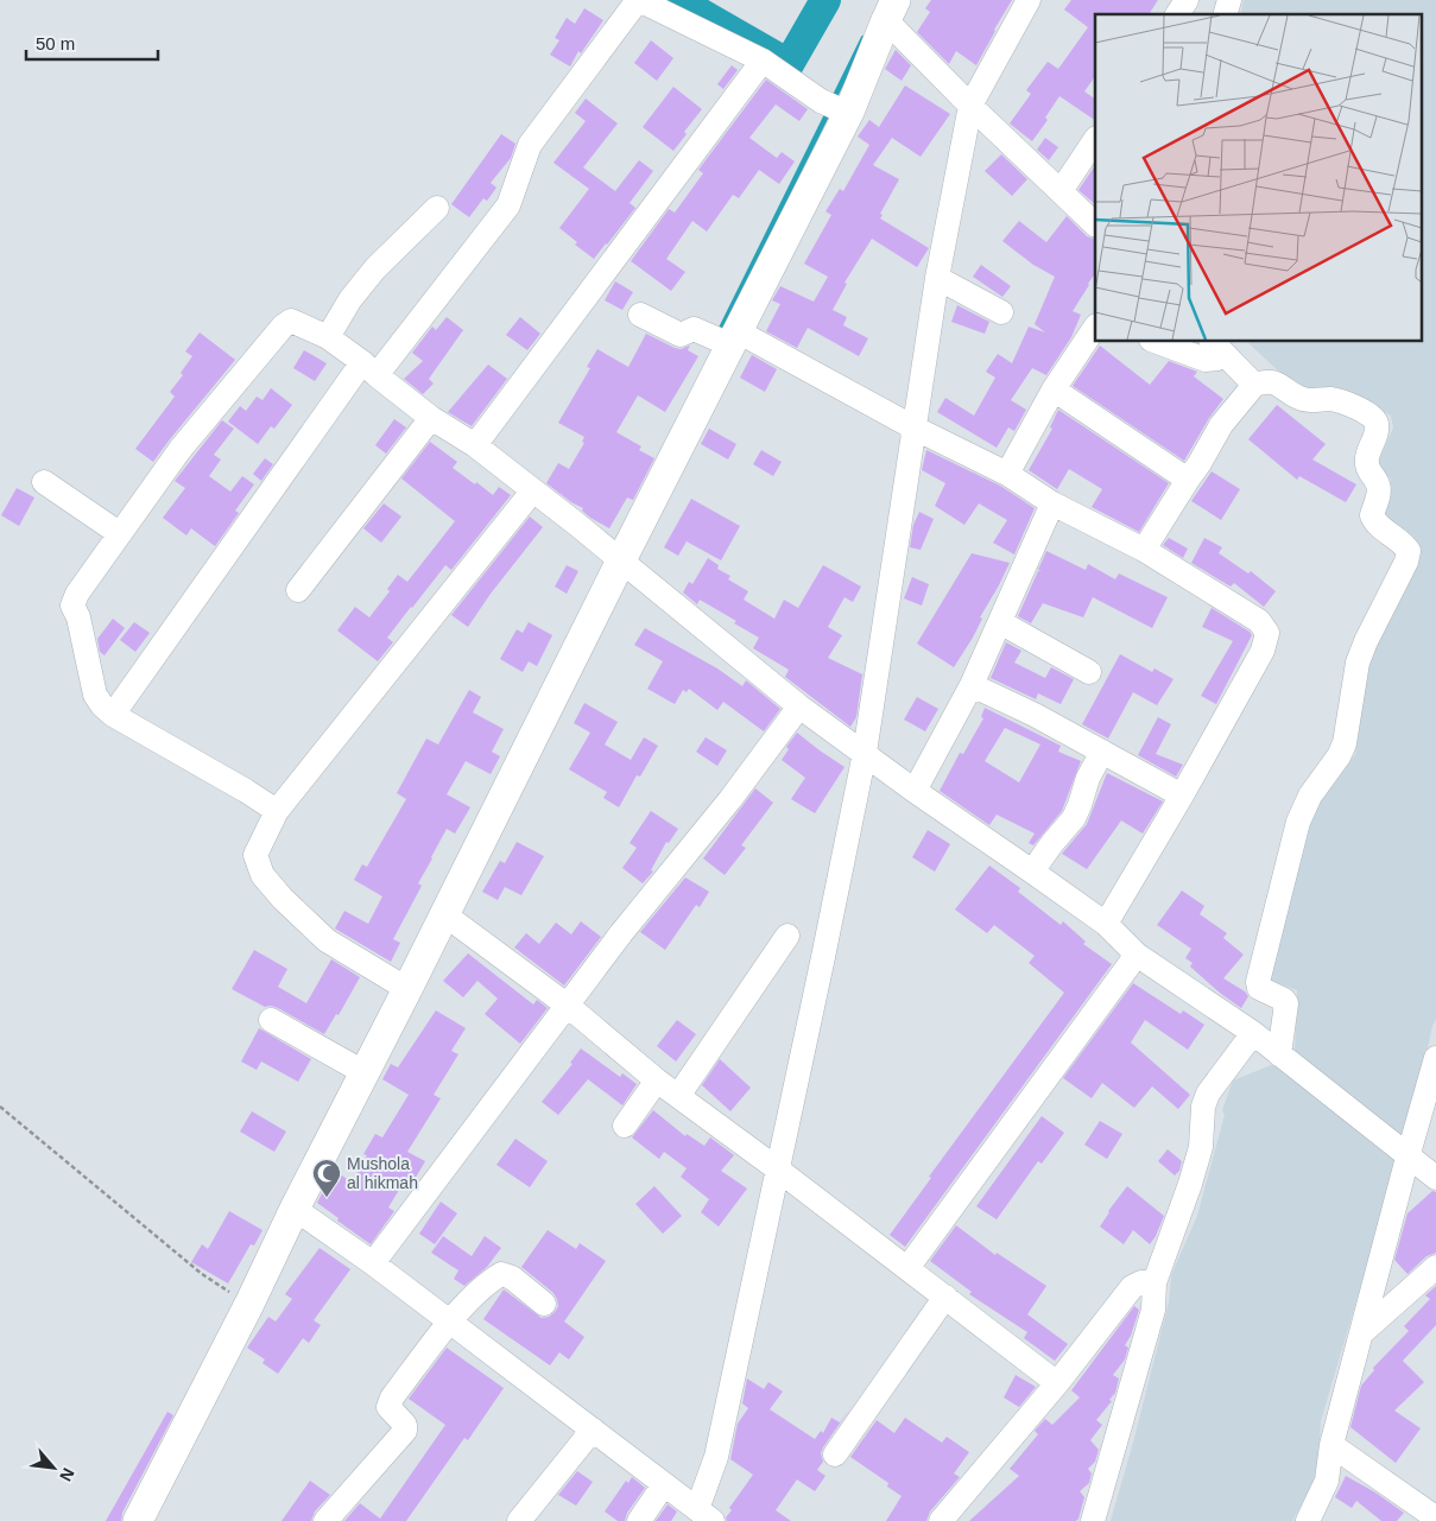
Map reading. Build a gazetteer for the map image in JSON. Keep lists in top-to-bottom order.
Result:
{
  "places": {
    "mosque": ["Mushola al hikmah"]
  },
  "scale_bar": "50 m",
  "north": "bottom right"
}
